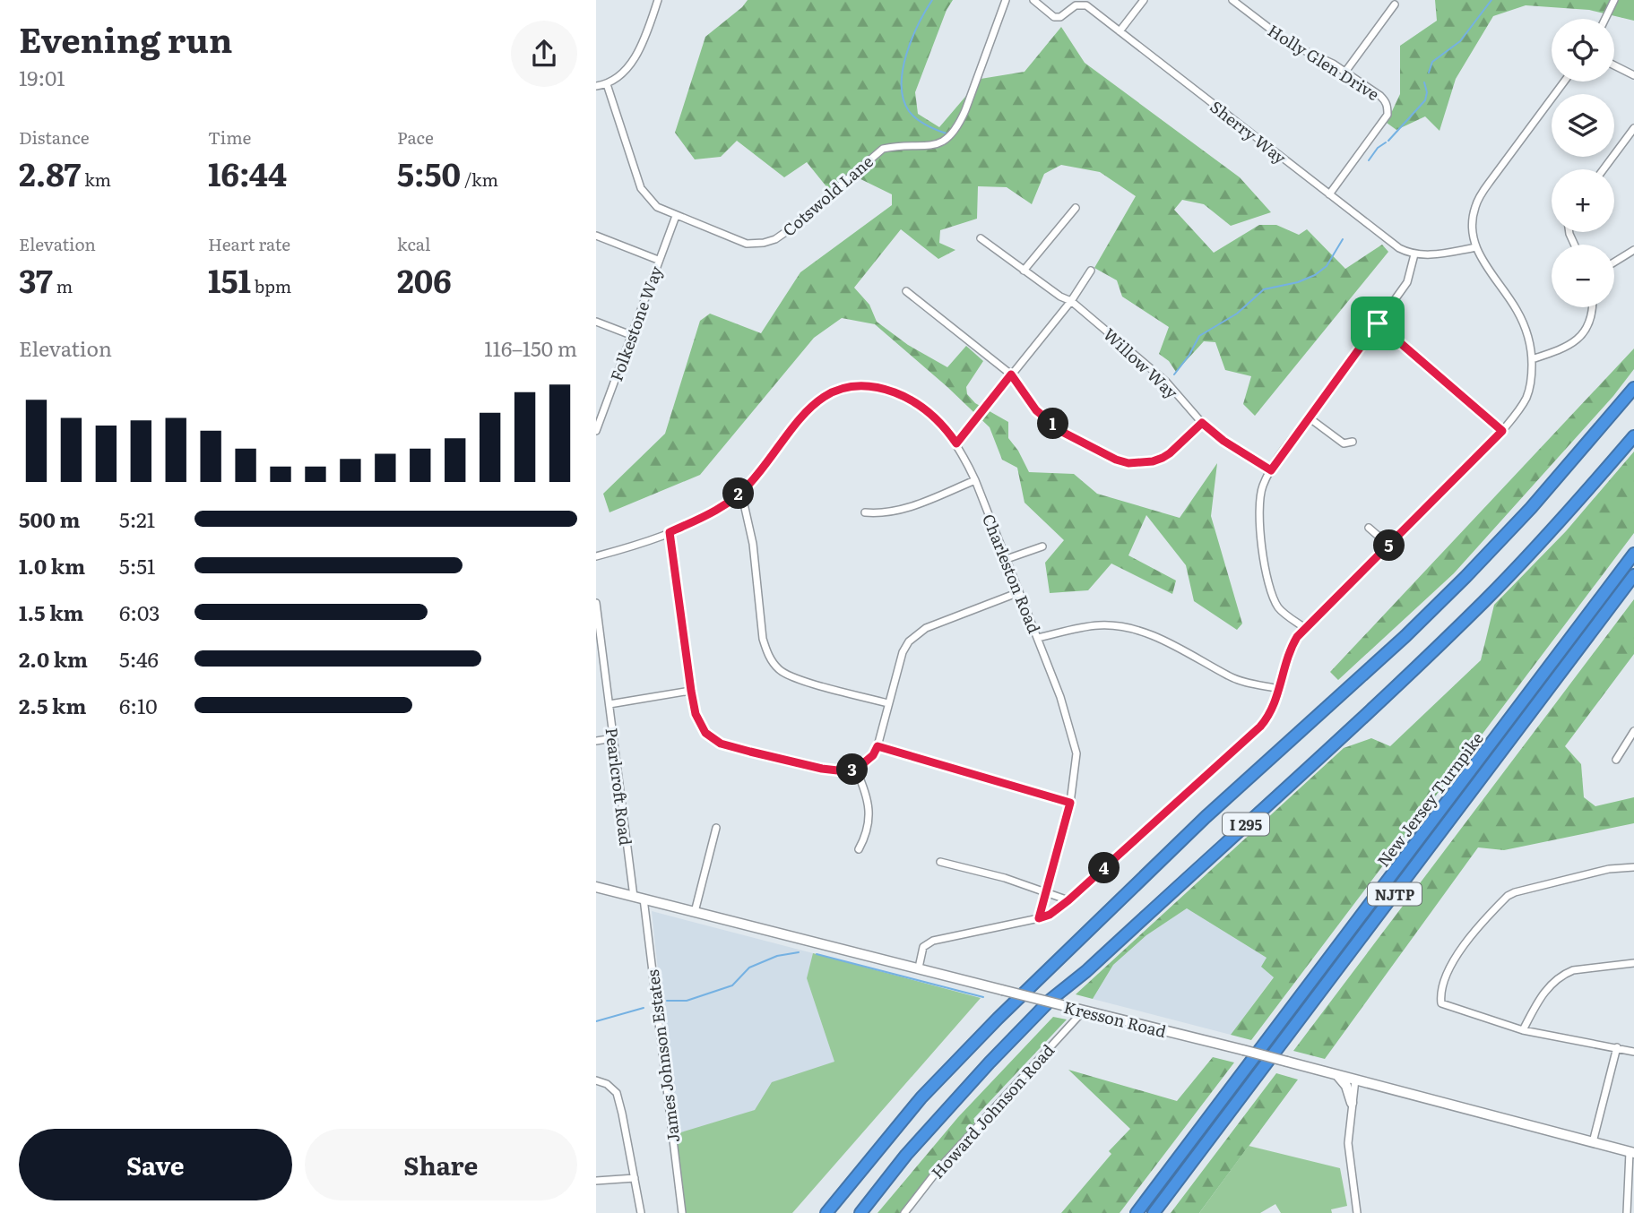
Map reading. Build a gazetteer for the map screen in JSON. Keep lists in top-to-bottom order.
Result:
{
  "streets": {
    "highway": ["New Jersey Turnpike", "I 295", "NJTP"],
    "street": [
      "Holly Glen Drive",
      "Sherry Way",
      "Cotswold Lane",
      "Folkestone Way",
      "Willow Way",
      "Charleston Road",
      "Pearlcroft Road",
      "Kresson Road",
      "James Johnson Estates",
      "Howard Johnson Road"
    ]
  },
  "crossings": [
    ["Holly Glen Drive", "Sherry Way"],
    ["Cotswold Lane", "Folkestone Way"],
    ["Pearlcroft Road", "Kresson Road"],
    ["Kresson Road", "James Johnson Estates"],
    ["Kresson Road", "Howard Johnson Road"]
  ],
  "page": {
    "heading": ["Evening run", "19:01"],
    "map_buttons": ["+", "−"],
    "stats": [
      ["Distance", "2.87 km"],
      ["Time", "16:44"],
      ["Pace", "5:50 /km"],
      ["Elevation", "37 m"],
      ["Heart rate", "151 bpm"],
      ["kcal", "206"]
    ],
    "chart": ["Elevation", "116–150 m"],
    "pins": [
      "1",
      "2",
      "5",
      "3",
      "4"
    ],
    "list": [
      {
        "name": "500 m",
        "note": "5:21"
      },
      {
        "name": "1.0 km",
        "note": "5:51"
      },
      {
        "name": "1.5 km",
        "note": "6:03"
      },
      {
        "name": "2.0 km",
        "note": "5:46"
      },
      {
        "name": "2.5 km",
        "note": "6:10"
      }
    ],
    "buttons": ["Save", "Share"]
  }
}
